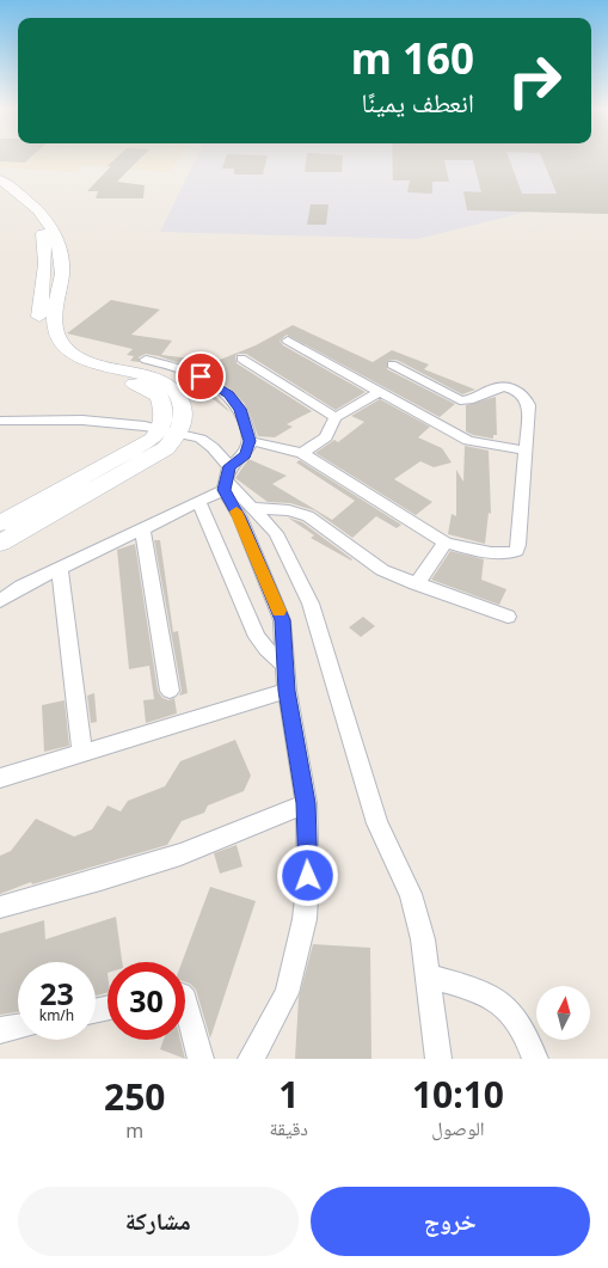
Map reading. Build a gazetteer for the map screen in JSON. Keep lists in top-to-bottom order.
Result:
{
  "north": "top",
  "page": {
    "turn": ["160 m", "انعطف يمينًا"],
    "speed": "23 km/h",
    "limit": "30",
    "eta": [
      "10:10",
      "الوصول",
      "1",
      "دقيقة",
      "250",
      "m"
    ],
    "buttons": ["خروج", "مشاركة"]
  }
}
